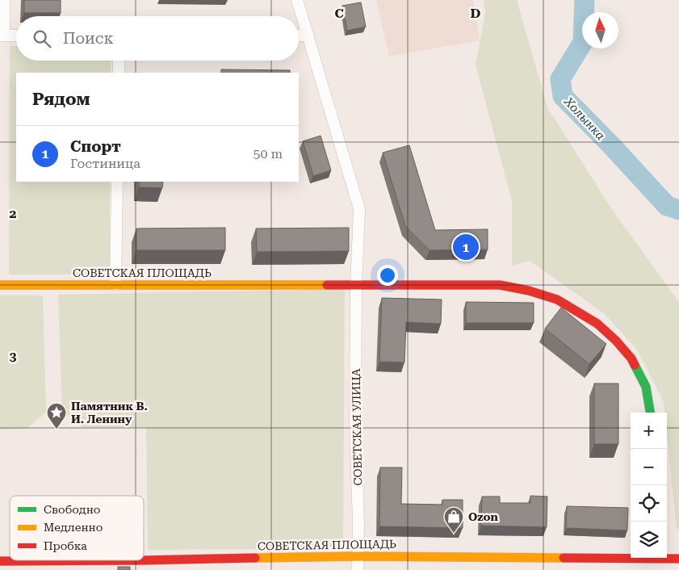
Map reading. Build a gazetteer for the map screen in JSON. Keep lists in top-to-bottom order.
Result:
{
  "streets": {
    "street": ["СОВЕТСКАЯ ПЛОЩАДЬ", "СОВЕТСКАЯ УЛИЦА"]
  },
  "crossings": [
    ["СОВЕТСКАЯ ПЛОЩАДЬ", "СОВЕТСКАЯ УЛИЦА"]
  ],
  "water": ["Холынка"],
  "places": {
    "place": ["Памятник В. И. Ленину"],
    "shop": ["Ozon"]
  },
  "legend": ["Свободно", "Медленно", "Пробка"],
  "north": "top",
  "page": {
    "search": "Поиск",
    "heading": "Рядом",
    "list": [
      {
        "mark": "1",
        "name": "Спорт",
        "note": "Гостиница",
        "value": "50 m"
      }
    ],
    "pins": "1",
    "map_buttons": ["+", "−"]
  },
  "grid": {
    "columns": ["C", "D"],
    "rows": ["2", "3"]
  }
}
